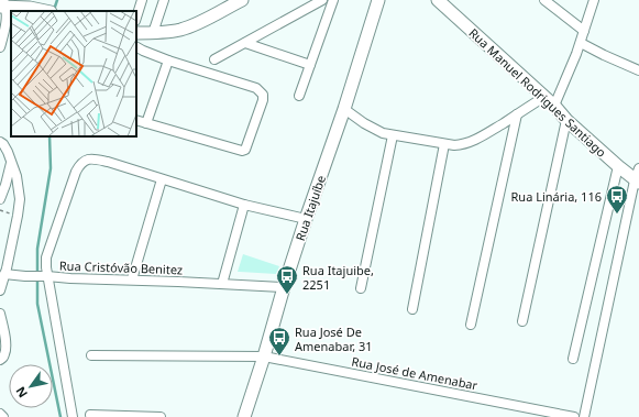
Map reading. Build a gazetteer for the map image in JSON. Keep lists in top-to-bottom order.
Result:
{
  "streets": {
    "main road": ["Rua Manuel Rodrigues Santiago", "Rua Itajuíbe"],
    "street": ["Rua Cristóvão Benitez", "Rua José de Amenabar"]
  },
  "crossings": [
    ["Rua Itajuíbe", "Rua Cristóvão Benitez"],
    ["Rua Itajuíbe", "Rua José de Amenabar"]
  ],
  "places": {
    "bus stop": ["Rua Linária, 116", "Rua Itajuibe, 2251", "Rua José De Amenabar, 31"]
  },
  "north": "bottom left"
}
